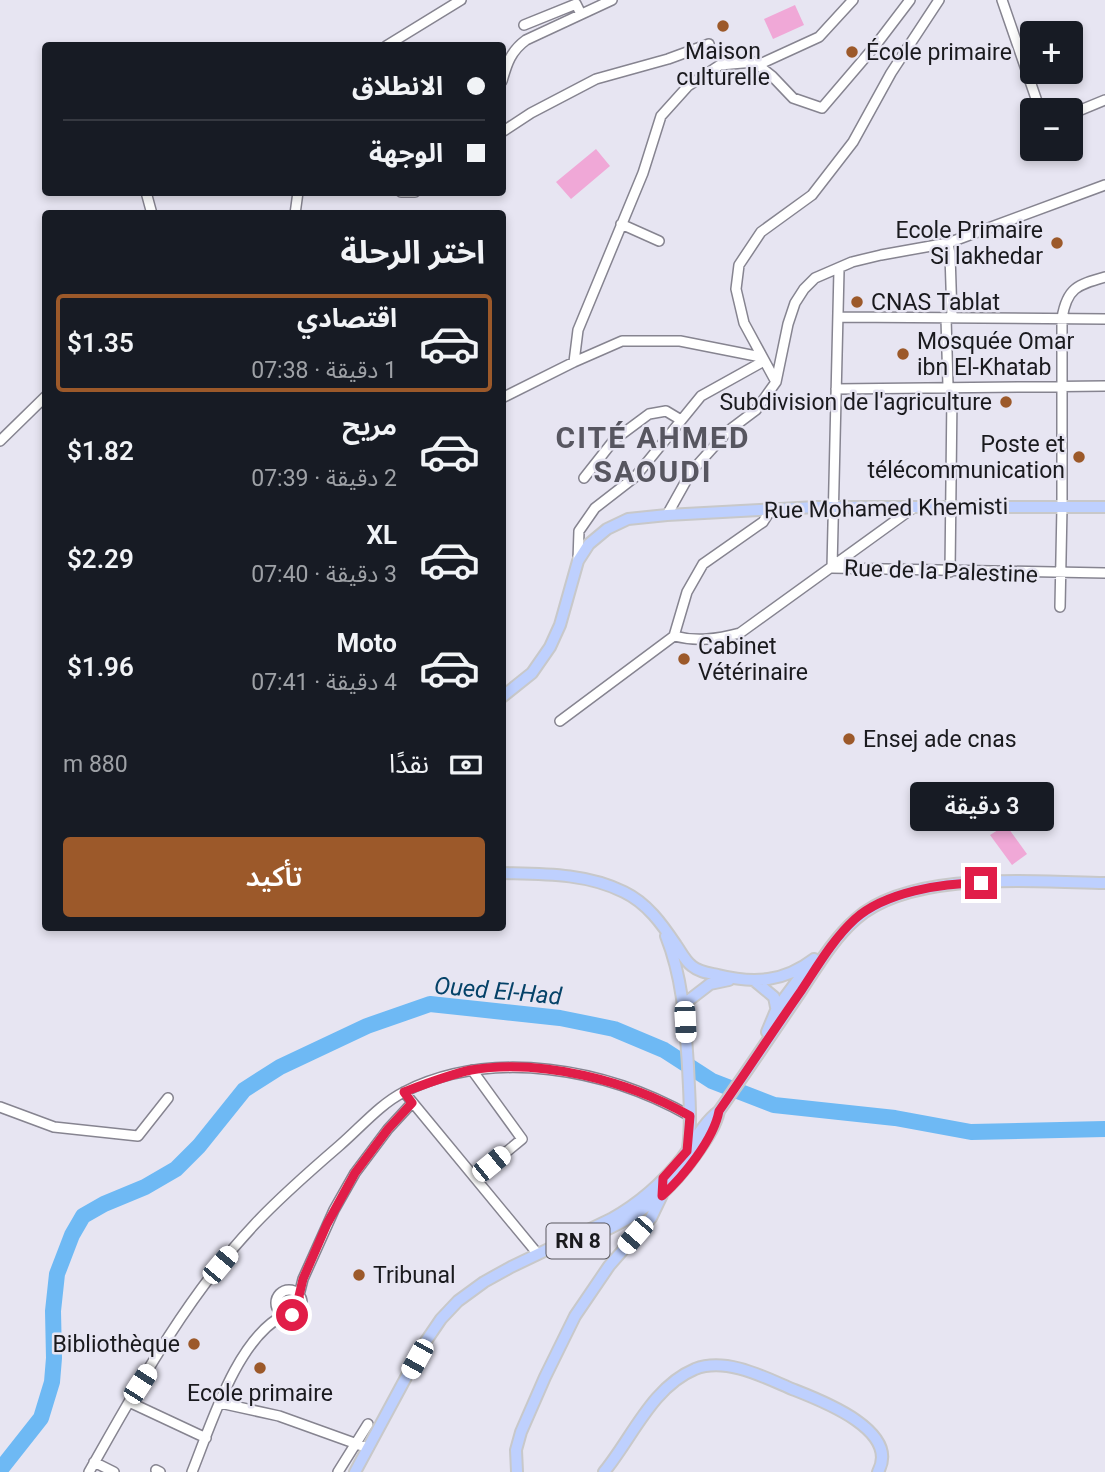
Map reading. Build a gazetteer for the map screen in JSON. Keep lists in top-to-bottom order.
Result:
{
  "streets": {
    "main road": ["Rue Mohamed Khemisti", "RN 8"],
    "street": ["Rue de la Palestine"]
  },
  "districts": ["CITÉ AHMED SAOUDI"],
  "water": ["Oued El-Had"],
  "places": [
    "Maison culturelle",
    "École primaire",
    "Ecole Primaire Si lakhedar",
    "CNAS Tablat",
    "Mosquée Omar ibn El-Khatab",
    "Subdivision de l'agriculture",
    "Poste et télécommunication",
    "Cabinet Vétérinaire",
    "Ensej ade cnas",
    "Tribunal",
    "Bibliothèque",
    "Ecole primaire"
  ],
  "page": {
    "map_buttons": ["+", "−"],
    "banner": ["الانطلاق", "الوجهة"],
    "heading": "اختر الرحلة",
    "list": [
      {
        "name": "اقتصادي",
        "note": "1 دقيقة · 07:38",
        "value": "$1.35"
      },
      {
        "name": "مريح",
        "note": "2 دقيقة · 07:39",
        "value": "$1.82"
      },
      {
        "name": "XL",
        "note": "3 دقيقة · 07:40",
        "value": "$2.29"
      },
      {
        "name": "Moto",
        "note": "4 دقيقة · 07:41",
        "value": "$1.96"
      }
    ],
    "pay": ["نقدًا", "880 m"],
    "bubble": "3 دقيقة",
    "buttons": "تأكيد"
  }
}
